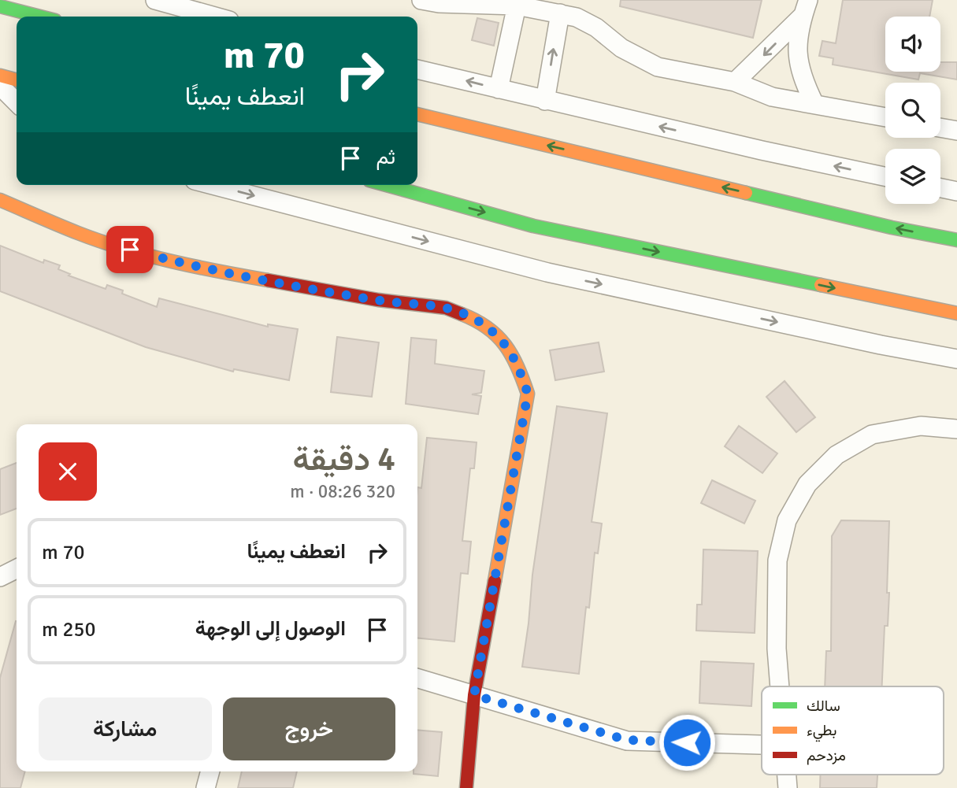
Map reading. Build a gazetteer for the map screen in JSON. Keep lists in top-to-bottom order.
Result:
{
  "legend": ["سالك", "بطيء", "مزدحم"],
  "page": {
    "turn": ["70 m", "انعطف يمينًا"],
    "then": "ثم",
    "heading": ["4 دقيقة", "320 m · 08:26"],
    "list": [
      {
        "name": "انعطف يمينًا",
        "value": "70 m"
      },
      {
        "name": "الوصول إلى الوجهة",
        "value": "250 m"
      }
    ],
    "buttons": ["خروج", "مشاركة"]
  }
}
